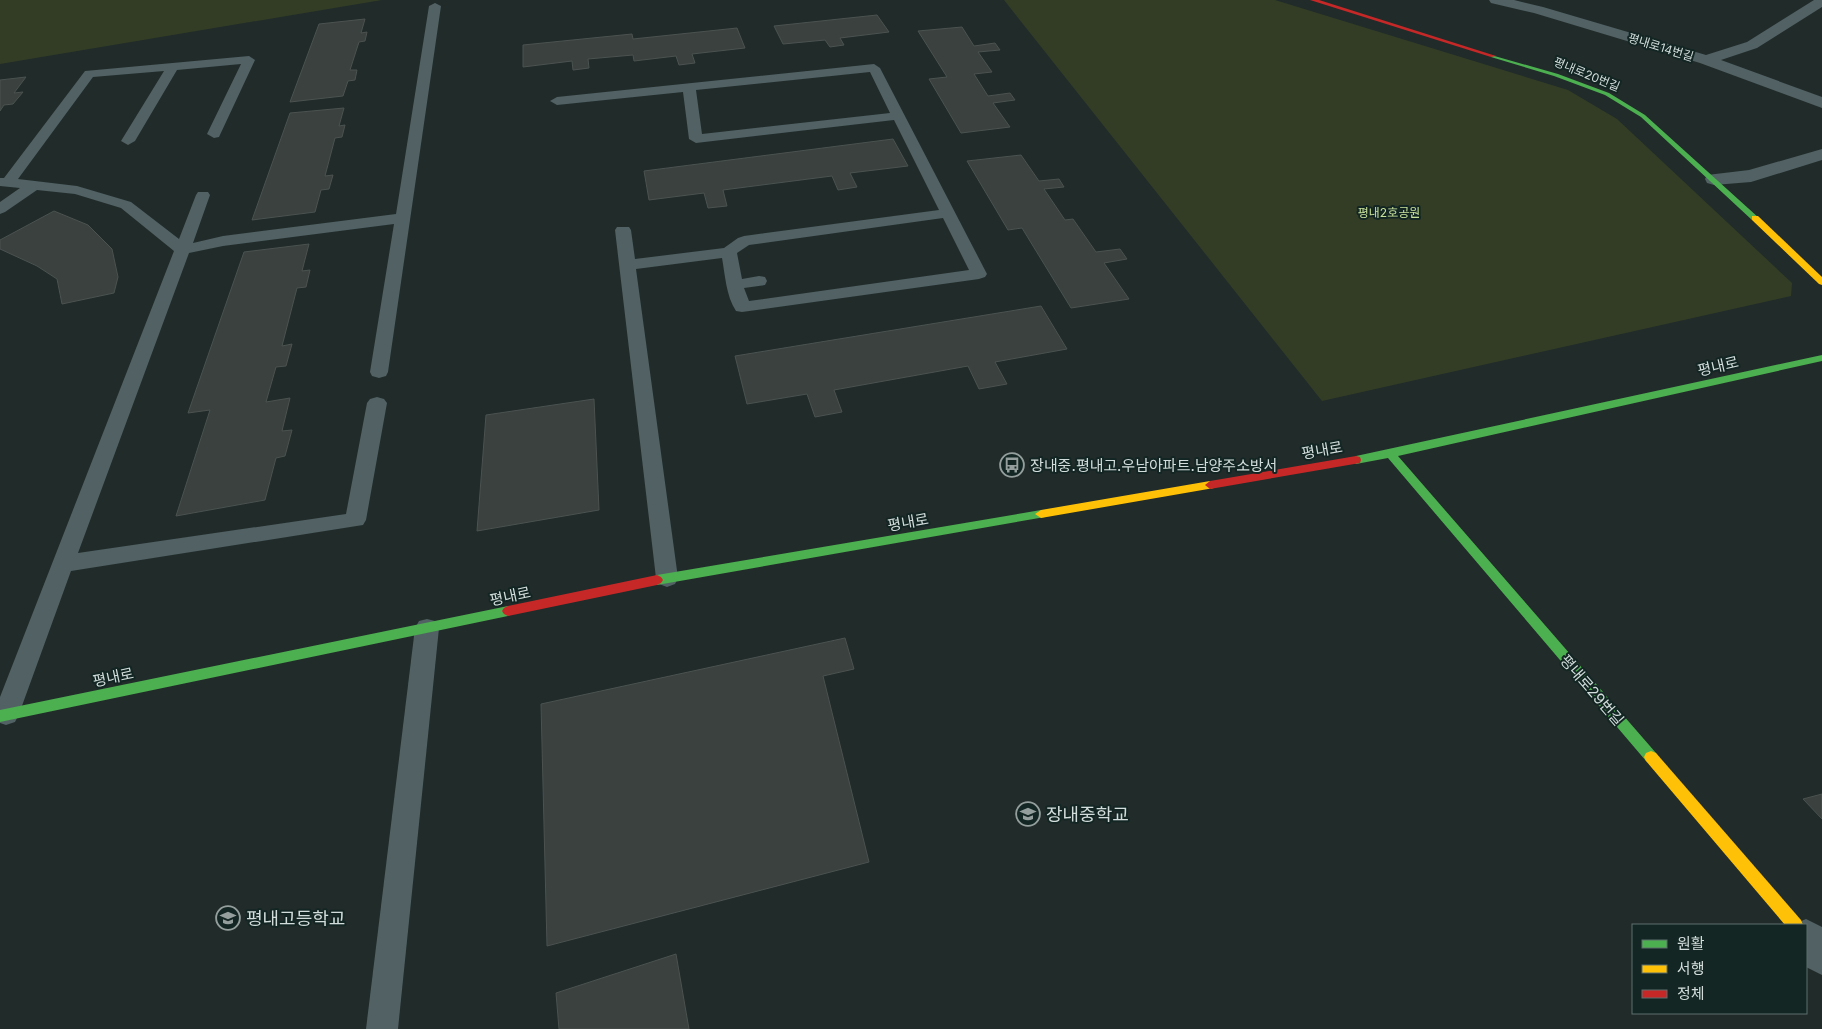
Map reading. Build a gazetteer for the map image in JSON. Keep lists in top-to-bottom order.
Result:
{
  "streets": {
    "street": [
      "평내로14번길",
      "평내로20번길",
      "평내로",
      "평내로29번길"
    ]
  },
  "crossings": [
    ["평내로", "평내로29번길"]
  ],
  "parks": ["평내2호공원"],
  "places": {
    "bus stop": ["장내중.평내고.우남아파트.남양주소방서"],
    "school or university": ["장내중학교", "평내고등학교"]
  },
  "legend": ["원활", "서행", "정체"]
}
